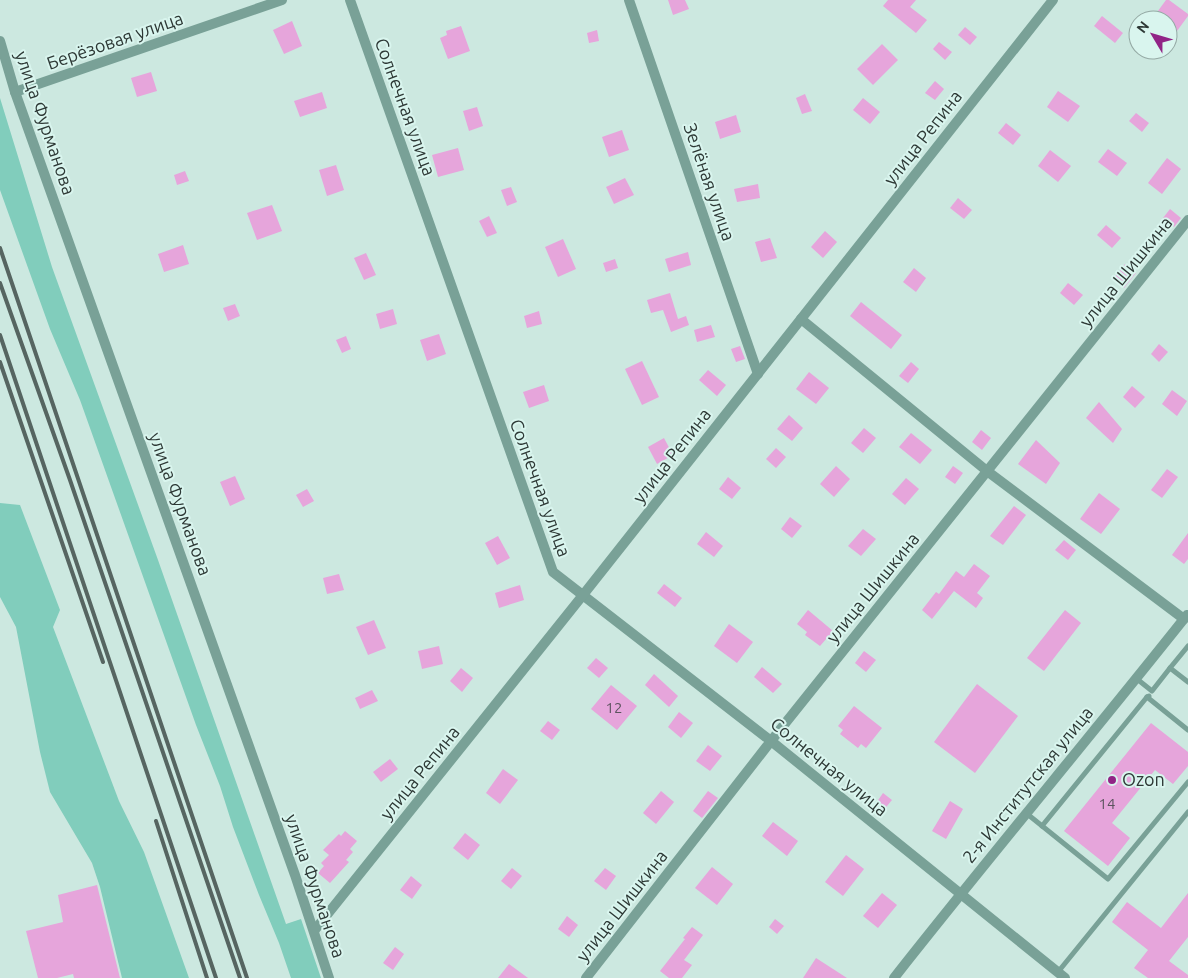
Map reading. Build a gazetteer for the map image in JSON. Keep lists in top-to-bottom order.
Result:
{
  "streets": {
    "street": [
      "Берёзовая улица",
      "Солнечная улица",
      "улица Фурманова",
      "улица Репина",
      "Зелёная улица",
      "улица Шишкина",
      "2-я Институтская улица"
    ]
  },
  "crossings": [
    ["Берёзовая улица", "улица Фурманова"],
    ["Солнечная улица", "улица Репина"],
    ["Солнечная улица", "улица Шишкина"],
    ["Солнечная улица", "2-я Институтская улица"],
    ["улица Фурманова", "улица Репина"],
    ["улица Репина", "Зелёная улица"]
  ],
  "places": ["Ozon"],
  "house_numbers": ["12", "14"],
  "north": "top left"
}
